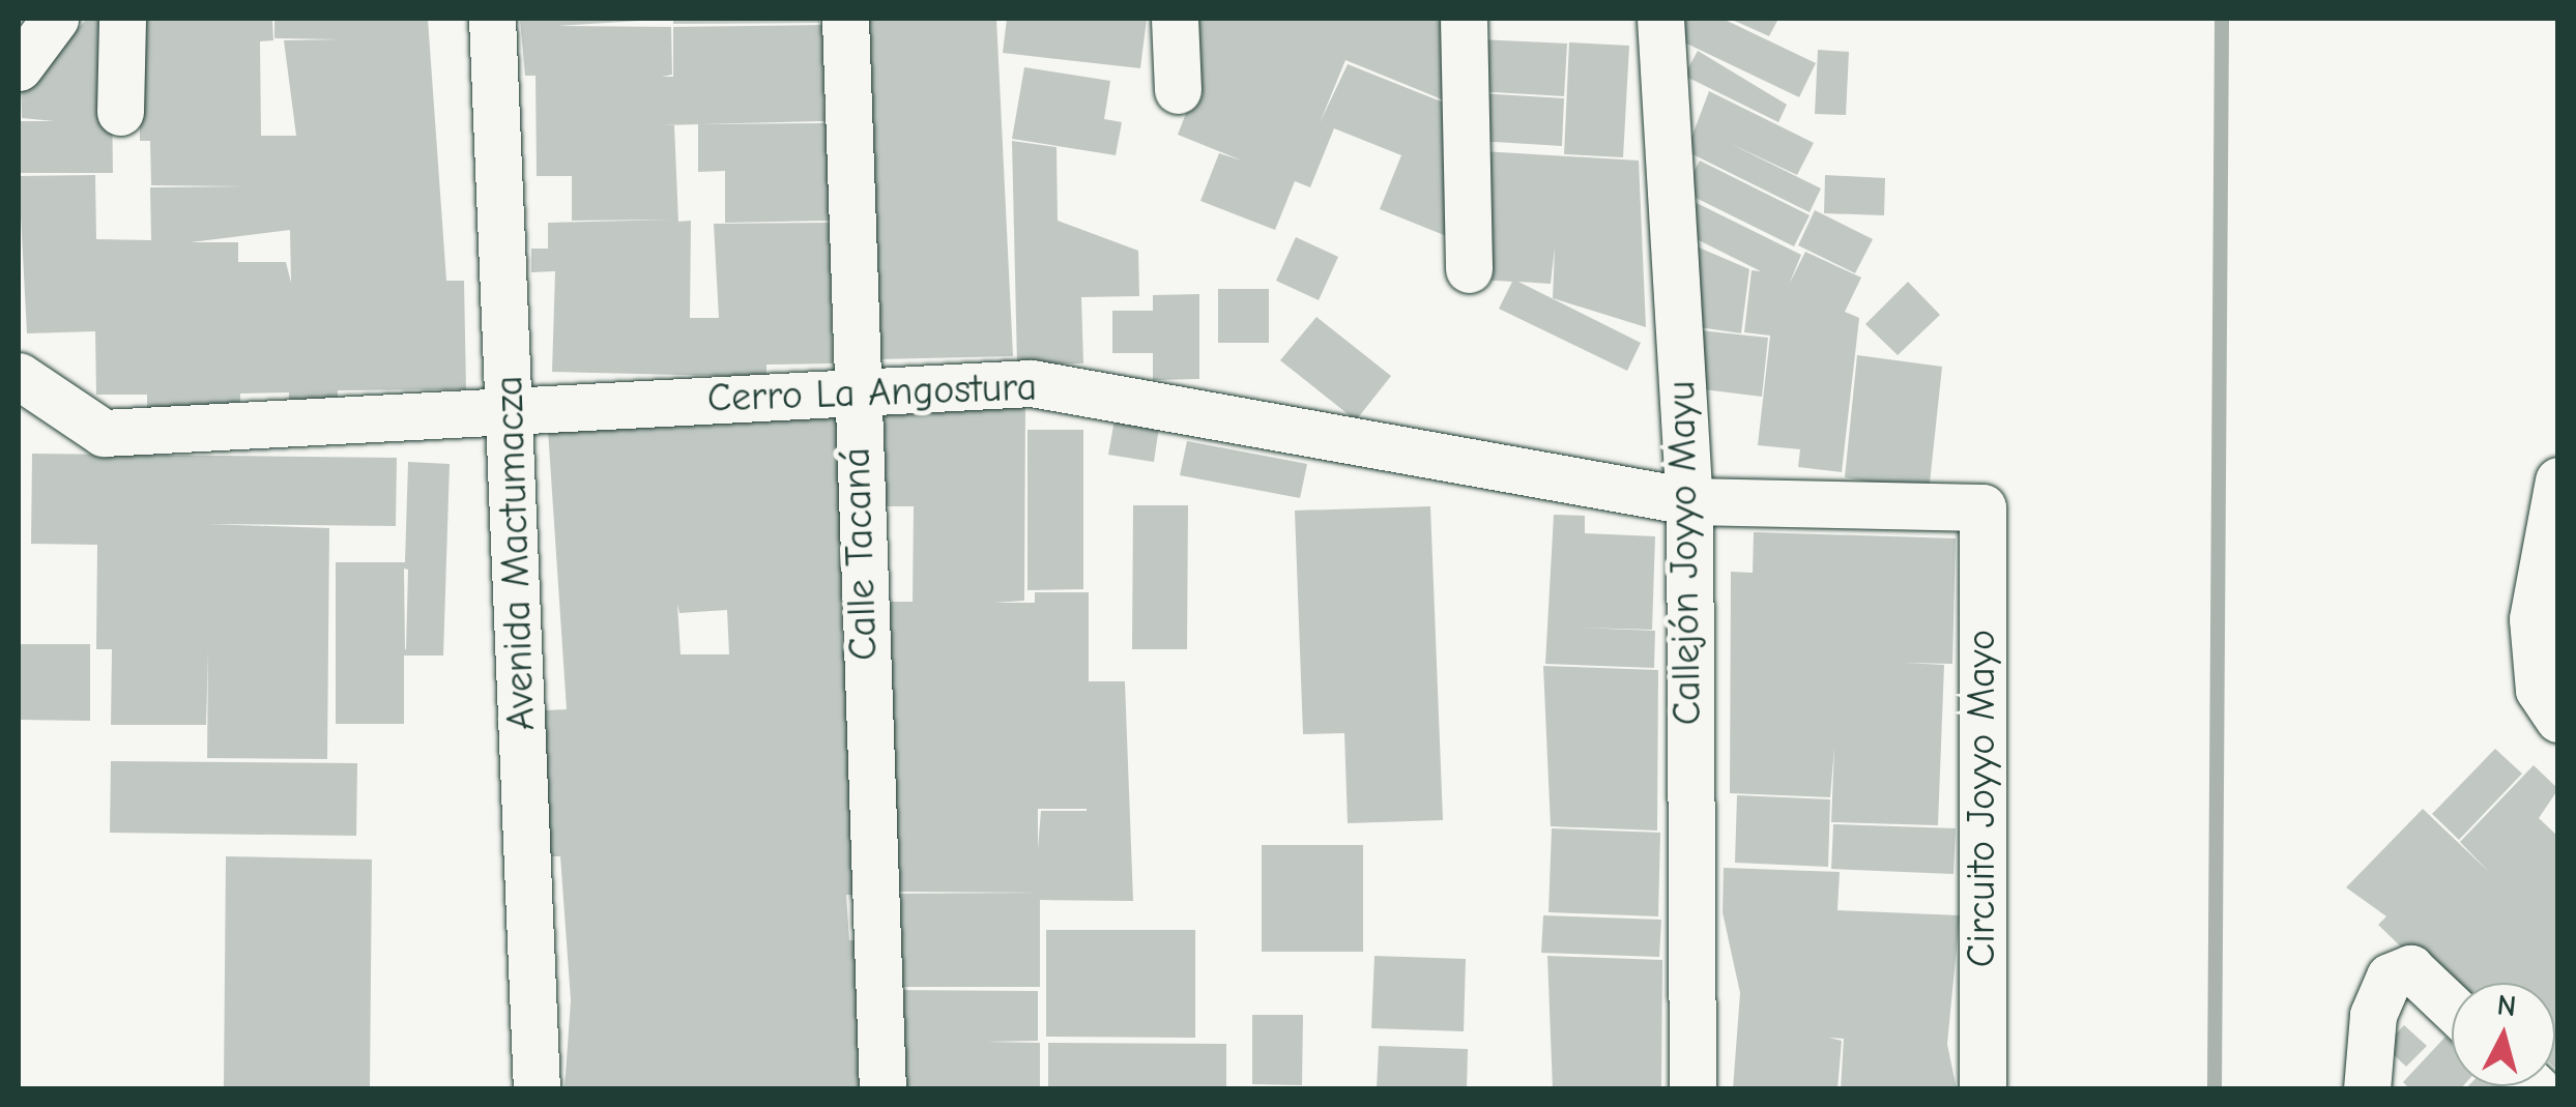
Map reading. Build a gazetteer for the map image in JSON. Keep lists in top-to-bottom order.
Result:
{
  "streets": {
    "street": [
      "Cerro La Angostura",
      "Avenida Mactumacza",
      "Callejón Joyyo Mayu",
      "Calle Tacaná",
      "Circuito Joyyo Mayo"
    ]
  },
  "crossings": [
    ["Cerro La Angostura", "Avenida Mactumacza"],
    ["Cerro La Angostura", "Callejón Joyyo Mayu"],
    ["Cerro La Angostura", "Calle Tacaná"],
    ["Cerro La Angostura", "Circuito Joyyo Mayo"]
  ],
  "north": "top"
}
